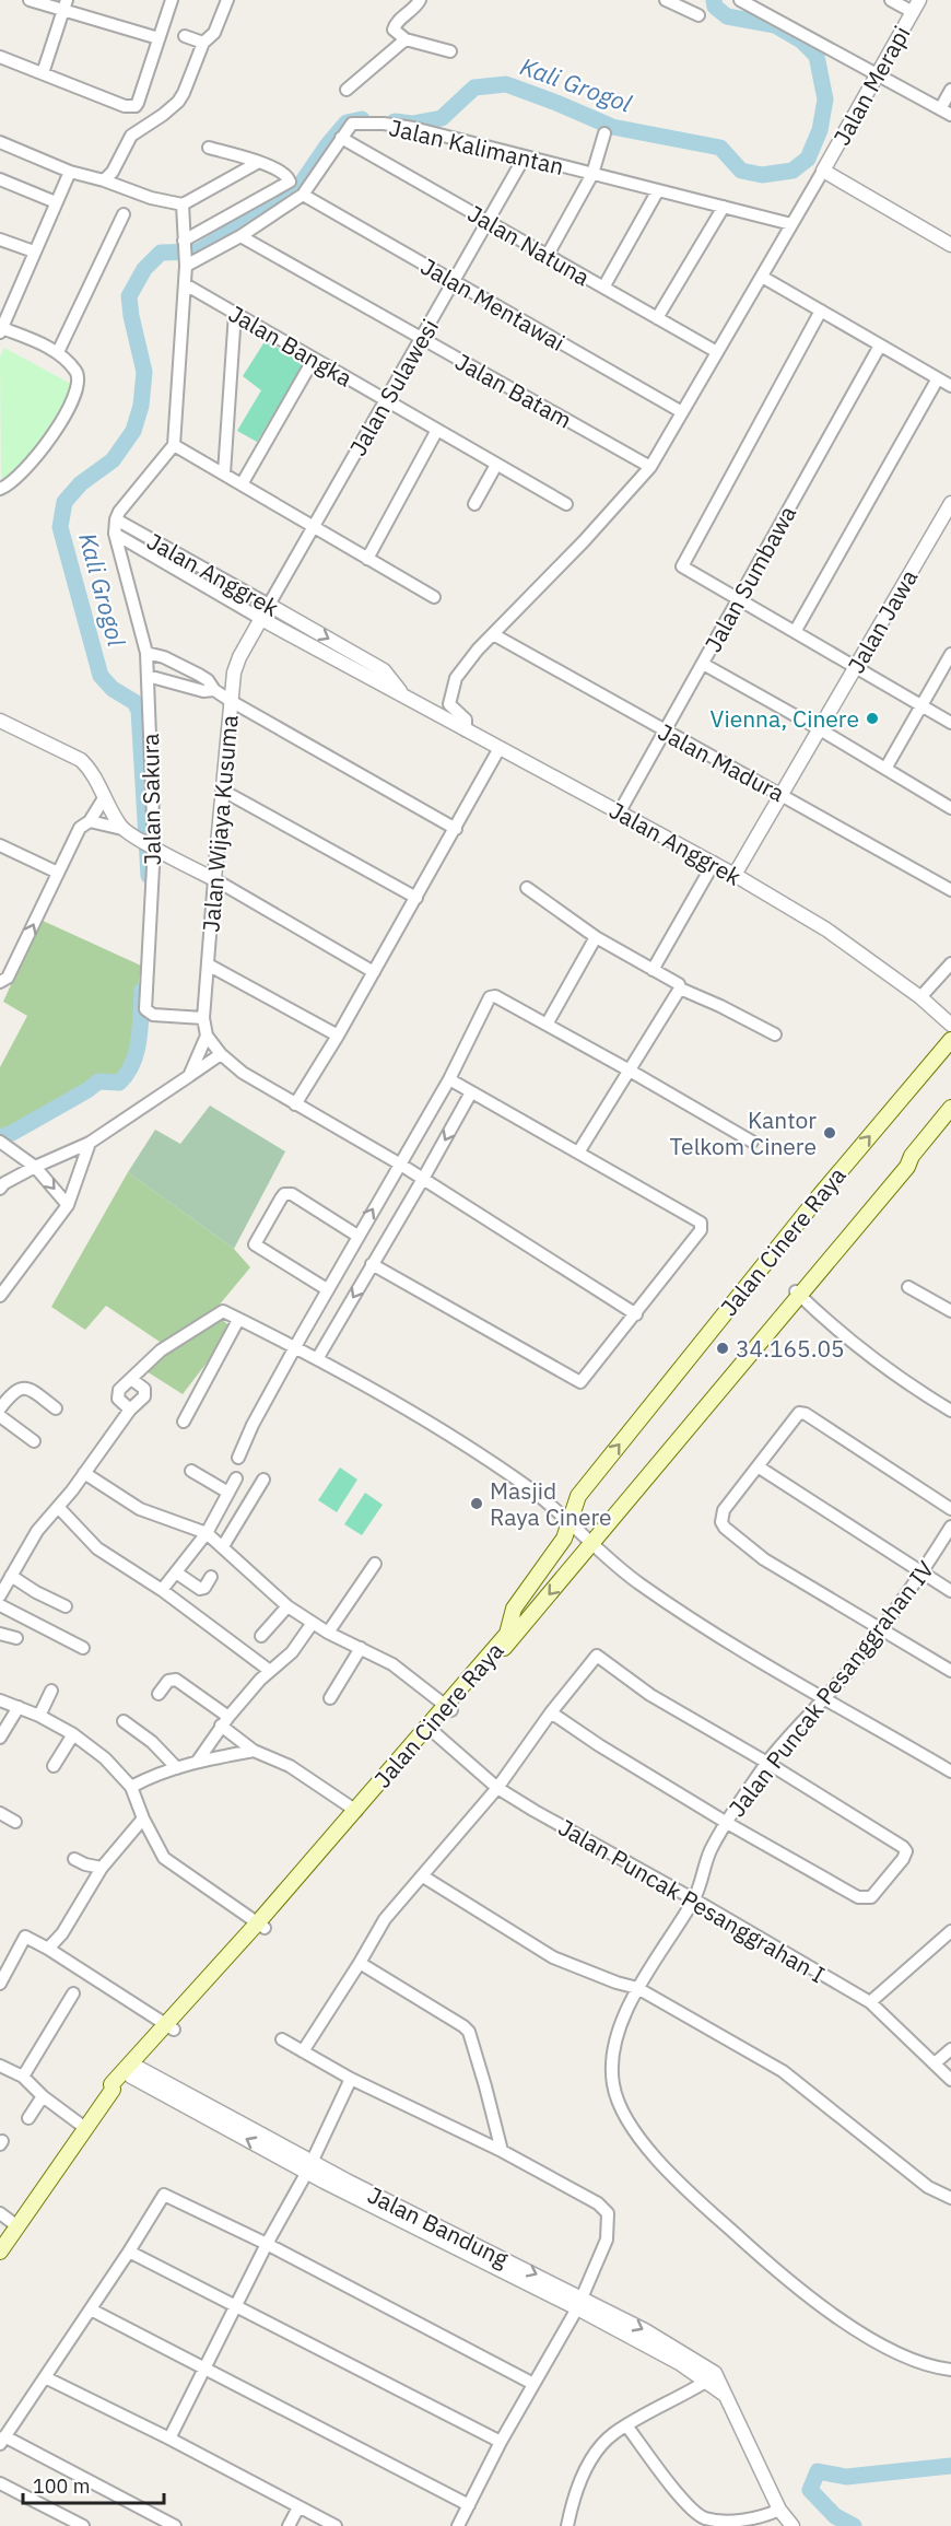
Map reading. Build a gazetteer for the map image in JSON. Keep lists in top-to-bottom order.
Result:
{
  "streets": {
    "main road": ["Jalan Cinere Raya"],
    "street": [
      "Jalan Merapi",
      "Jalan Kalimantan",
      "Jalan Natuna",
      "Jalan Mentawai",
      "Jalan Bangka",
      "Jalan Sulawesi",
      "Jalan Batam",
      "Jalan Anggrek",
      "Jalan Sumbawa",
      "Jalan Jawa",
      "Jalan Madura",
      "Jalan Sakura",
      "Jalan Wijaya Kusuma",
      "Jalan Puncak Pesanggrahan IV",
      "Jalan Puncak Pesanggrahan I",
      "Jalan Bandung"
    ]
  },
  "crossings": [
    ["Jalan Kalimantan", "Jalan Natuna"],
    ["Jalan Kalimantan", "Jalan Mentawai"],
    ["Jalan Kalimantan", "Jalan Sulawesi"],
    ["Jalan Kalimantan", "Jalan Batam"],
    ["Jalan Natuna", "Jalan Sulawesi"],
    ["Jalan Mentawai", "Jalan Sulawesi"],
    ["Jalan Bangka", "Jalan Sulawesi"],
    ["Jalan Sulawesi", "Jalan Batam"],
    ["Jalan Sulawesi", "Jalan Anggrek"],
    ["Jalan Sulawesi", "Jalan Wijaya Kusuma"],
    ["Jalan Anggrek", "Jalan Sumbawa"],
    ["Jalan Anggrek", "Jalan Jawa"],
    ["Jalan Anggrek", "Jalan Sakura"],
    ["Jalan Anggrek", "Jalan Wijaya Kusuma"],
    ["Jalan Sumbawa", "Jalan Madura"],
    ["Jalan Jawa", "Jalan Madura"],
    ["Jalan Sakura", "Jalan Wijaya Kusuma"],
    ["Jalan Cinere Raya", "Jalan Puncak Pesanggrahan I"],
    ["Jalan Cinere Raya", "Jalan Bandung"],
    ["Jalan Puncak Pesanggrahan IV", "Jalan Puncak Pesanggrahan I"]
  ],
  "water": ["Kali Grogol"],
  "places": [
    "Vienna, Cinere",
    "Kantor Telkom Cinere",
    "34.165.05",
    "Masjid Raya Cinere"
  ],
  "scale_bar": "100 m"
}
